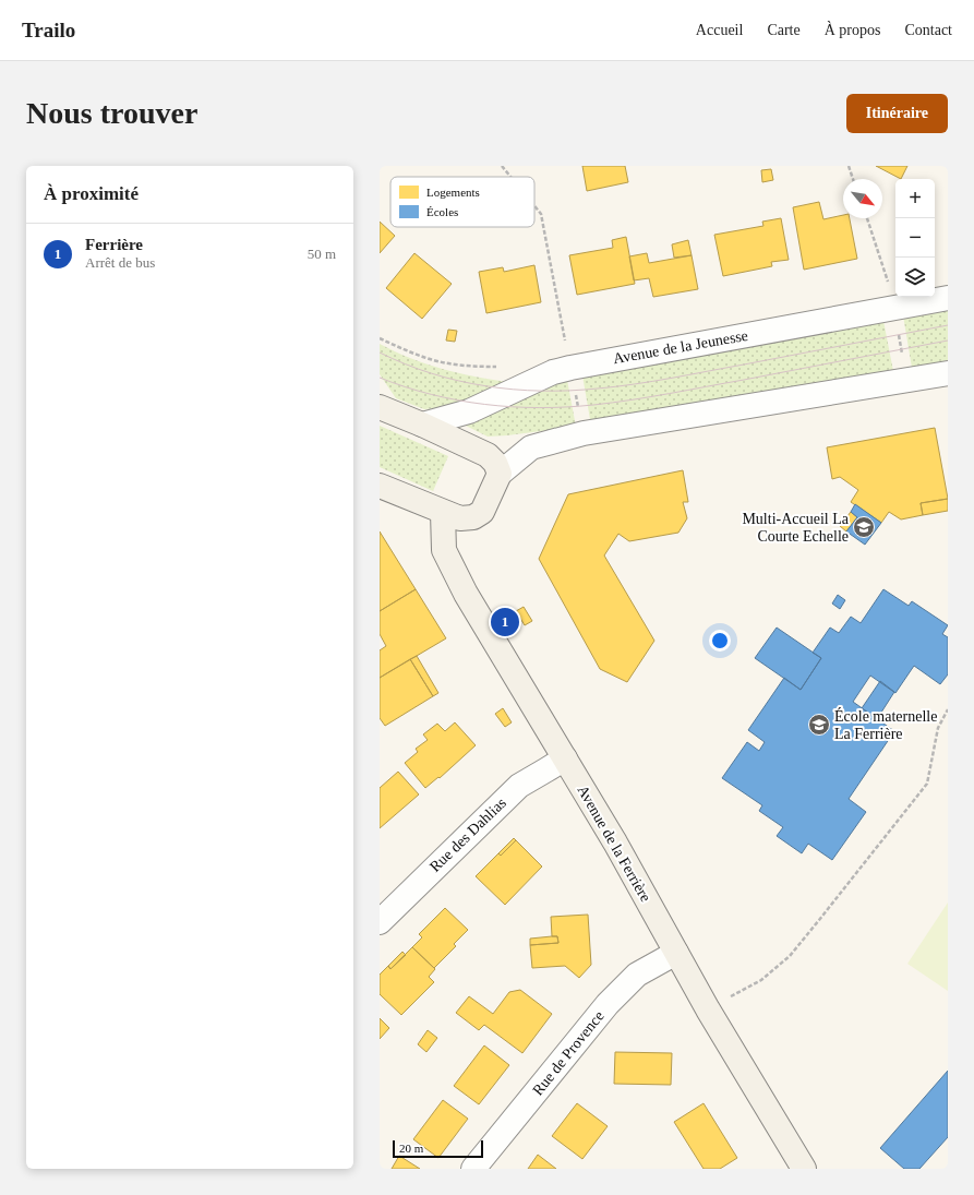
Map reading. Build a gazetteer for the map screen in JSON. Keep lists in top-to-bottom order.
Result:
{
  "streets": {
    "street": [
      "Avenue de la Jeunesse",
      "Rue des Dahlias",
      "Avenue de la Ferrière",
      "Rue de Provence"
    ]
  },
  "crossings": [
    ["Rue des Dahlias", "Avenue de la Ferrière"],
    ["Avenue de la Ferrière", "Rue de Provence"]
  ],
  "places": {
    "school or university": ["Multi-Accueil La Courte Echelle", "École maternelle La Ferrière"]
  },
  "legend": ["Logements", "Écoles"],
  "scale_bar": "20 m",
  "north": "bottom right",
  "page": {
    "header": "Trailo",
    "nav": [
      "Accueil",
      "Carte",
      "À propos",
      "Contact"
    ],
    "buttons": "Itinéraire",
    "title": "Nous trouver",
    "heading": "À proximité",
    "map_buttons": ["+", "−"],
    "list": [
      {
        "mark": "1",
        "name": "Ferrière",
        "note": "Arrêt de bus",
        "value": "50 m"
      }
    ],
    "pins": "1",
    "scale": "20 m"
  }
}
